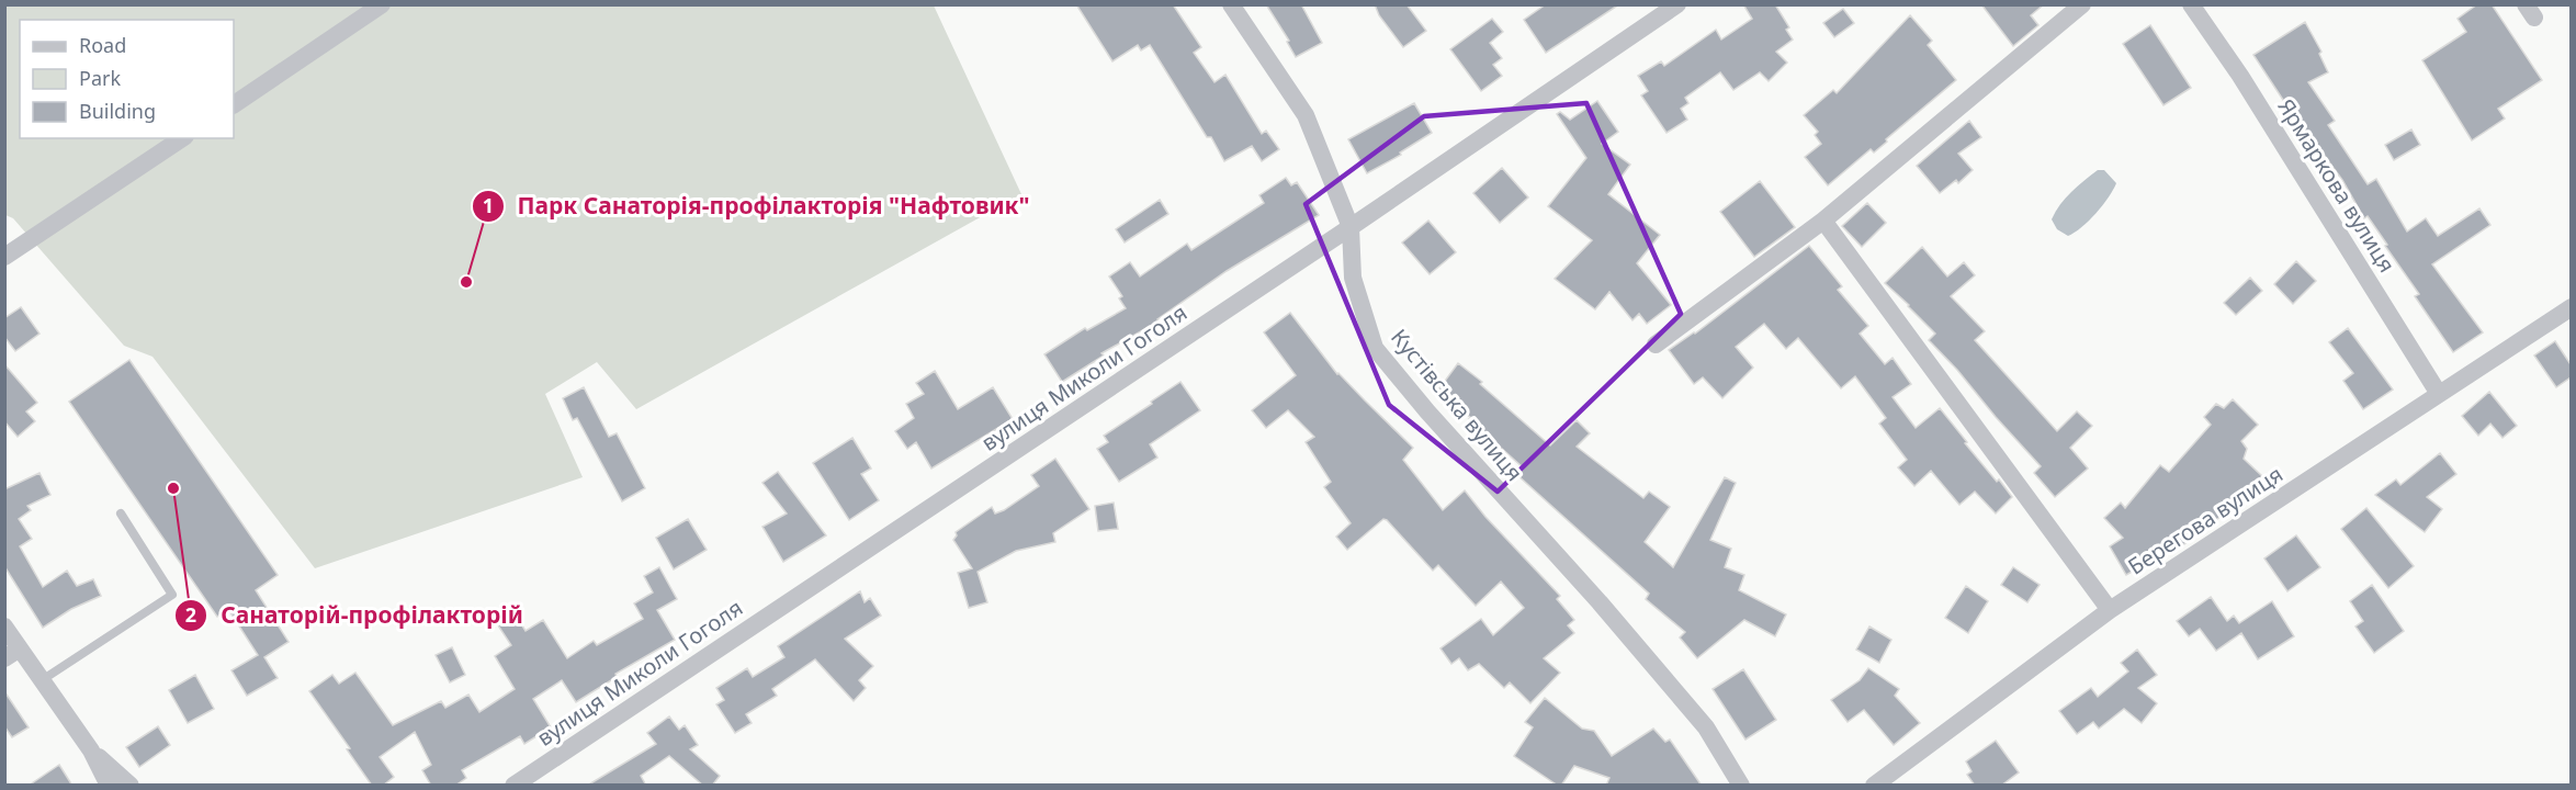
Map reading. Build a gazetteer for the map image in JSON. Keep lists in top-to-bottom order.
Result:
{
  "streets": {
    "street": [
      "Ярмаркова вулиця",
      "вулиця Миколи Гоголя",
      "Кустівська вулиця",
      "Берегова вулиця"
    ]
  },
  "crossings": [
    ["Ярмаркова вулиця", "Берегова вулиця"],
    ["вулиця Миколи Гоголя", "Кустівська вулиця"]
  ],
  "places": ["Парк Санаторія-профілакторія \"Нафтовик\"", "Санаторій-профілакторій"],
  "legend": ["Road", "Park", "Building"]
}
